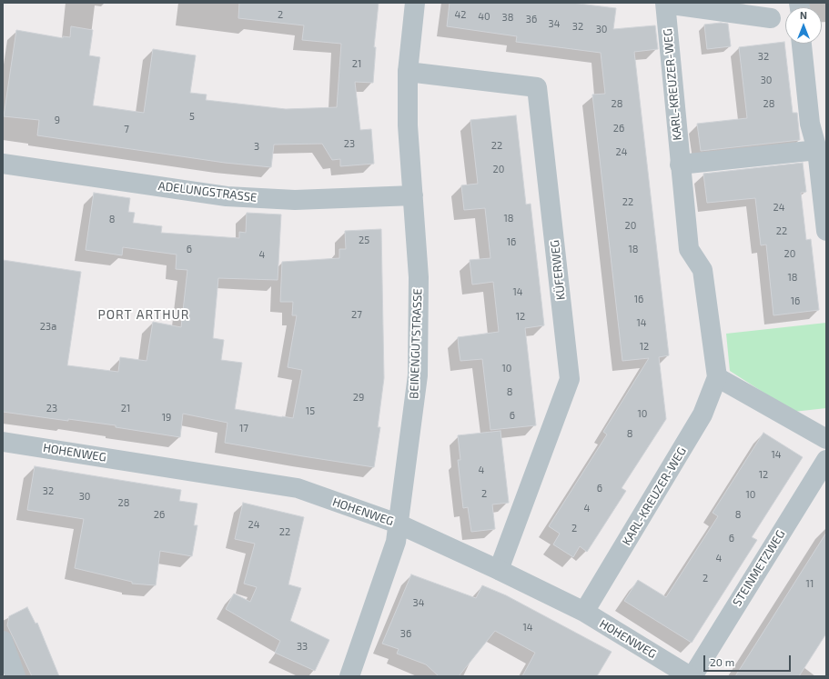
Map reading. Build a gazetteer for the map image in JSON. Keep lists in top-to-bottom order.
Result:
{
  "streets": {
    "street": [
      "KARL-KREUZER-WEG",
      "ADELUNGSTRASSE",
      "KÜFERWEG",
      "BEINENGUTSTRASSE",
      "HOHENWEG",
      "STEINMETZWEG"
    ]
  },
  "crossings": [
    ["KARL-KREUZER-WEG", "HOHENWEG"],
    ["ADELUNGSTRASSE", "BEINENGUTSTRASSE"],
    ["KÜFERWEG", "BEINENGUTSTRASSE"],
    ["KÜFERWEG", "HOHENWEG"],
    ["BEINENGUTSTRASSE", "HOHENWEG"],
    ["HOHENWEG", "STEINMETZWEG"]
  ],
  "districts": ["PORT ARTHUR"],
  "house_numbers": [
    "2",
    "42",
    "40",
    "38",
    "36",
    "34",
    "32",
    "30",
    "32",
    "21",
    "30",
    "28",
    "28",
    "5",
    "9",
    "26",
    "7",
    "23",
    "22",
    "3",
    "24",
    "20",
    "22",
    "24",
    "18",
    "8",
    "20",
    "22",
    "25",
    "16",
    "6",
    "18",
    "20",
    "4",
    "18",
    "14",
    "16",
    "16",
    "27",
    "12",
    "14",
    "23a",
    "12",
    "10",
    "8",
    "29",
    "23",
    "21",
    "15",
    "10",
    "6",
    "19",
    "17",
    "8",
    "14",
    "4",
    "12",
    "6",
    "32",
    "2",
    "10",
    "30",
    "28",
    "4",
    "26",
    "8",
    "24",
    "2",
    "22",
    "6",
    "4",
    "2",
    "11",
    "34",
    "14",
    "36",
    "33"
  ],
  "scale_bar": "20 m",
  "north": "top"
}
